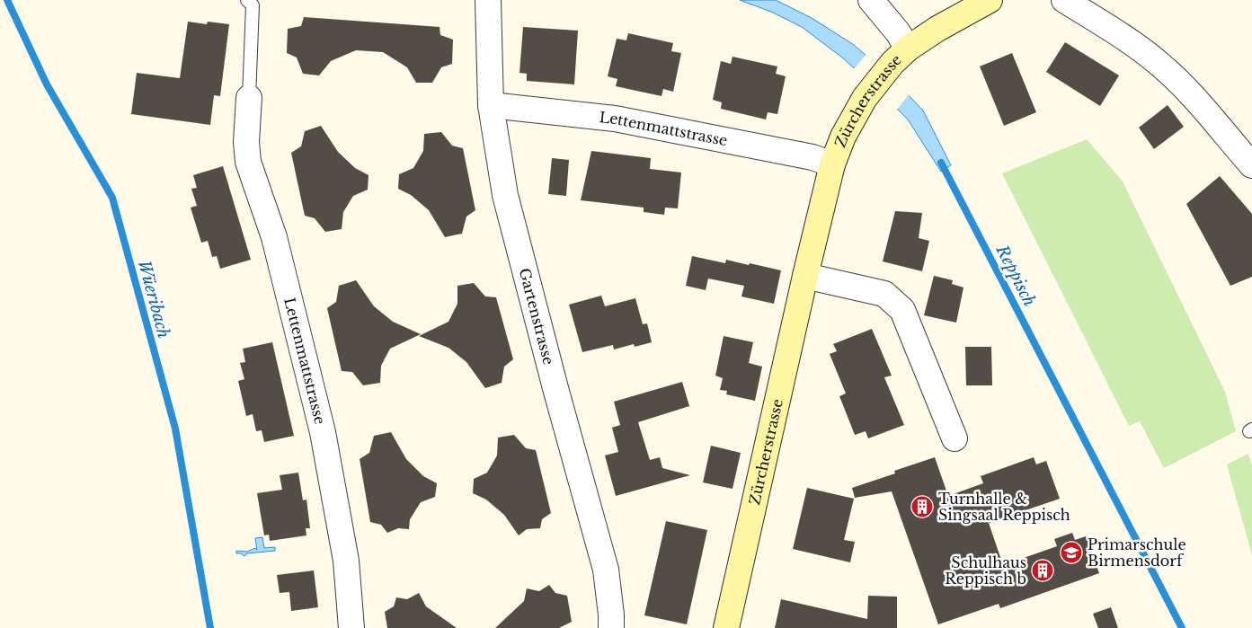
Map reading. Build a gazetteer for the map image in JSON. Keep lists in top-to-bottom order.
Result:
{
  "streets": {
    "main road": ["Zürcherstrasse"],
    "street": ["Lettenmattstrasse", "Gartenstrasse"]
  },
  "crossings": [
    ["Zürcherstrasse", "Lettenmattstrasse"],
    ["Lettenmattstrasse", "Gartenstrasse"]
  ],
  "water": ["Reppisch", "Wüeribach"],
  "places": {
    "building": ["Turnhalle & Singsaal Reppisch", "Schulhaus Reppisch b"],
    "school or university": ["Primarschule Birmensdorf"]
  }
}
